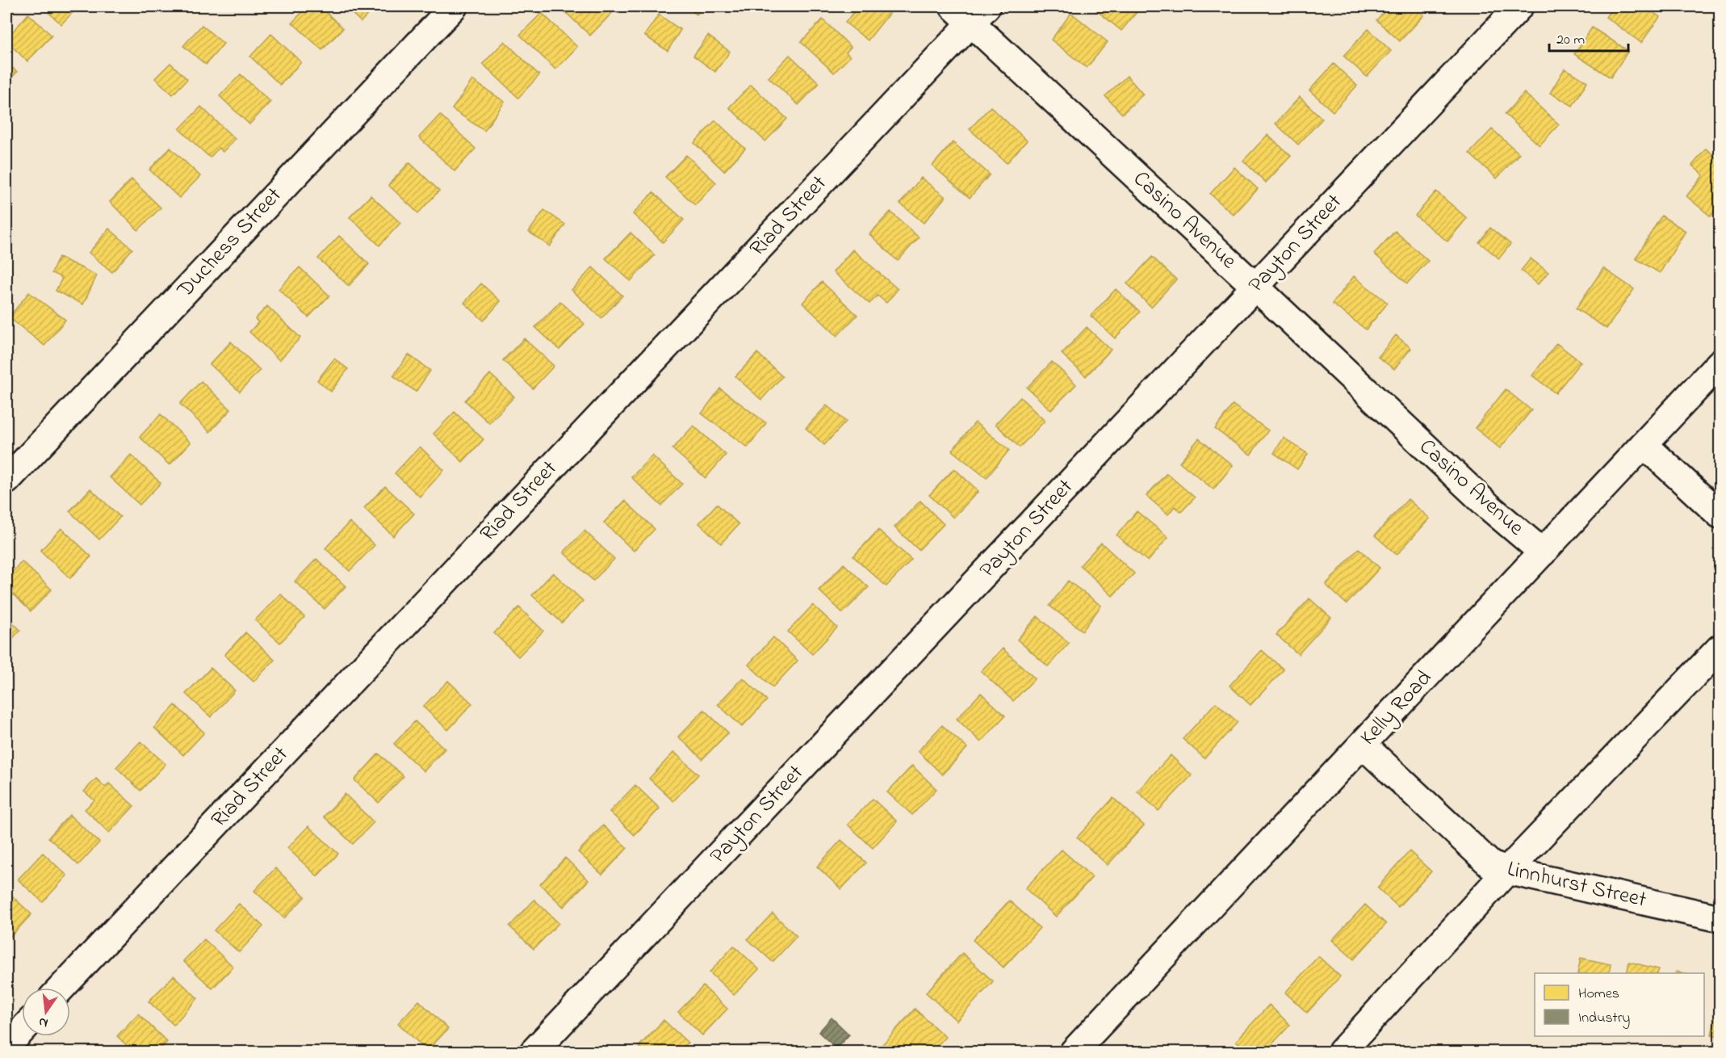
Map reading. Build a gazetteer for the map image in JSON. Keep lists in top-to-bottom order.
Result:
{
  "streets": {
    "street": [
      "Riad Street",
      "Casino Avenue",
      "Duchess Street",
      "Payton Street",
      "Kelly Road",
      "Linnhurst Street"
    ]
  },
  "crossings": [
    ["Riad Street", "Casino Avenue"],
    ["Casino Avenue", "Payton Street"],
    ["Casino Avenue", "Kelly Road"],
    ["Kelly Road", "Linnhurst Street"]
  ],
  "legend": ["Homes", "Industry"],
  "scale_bar": "20 m",
  "north": "bottom"
}
